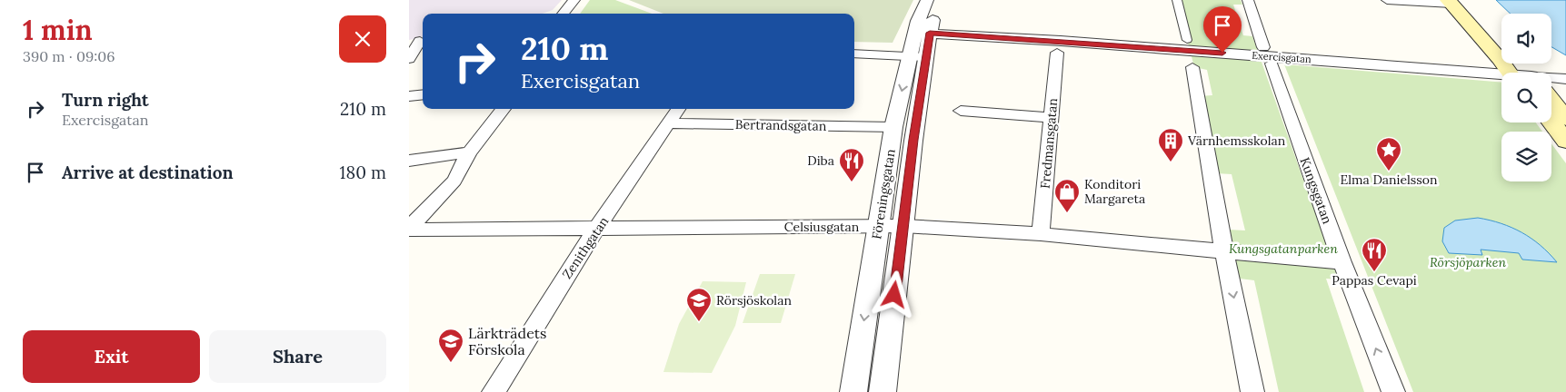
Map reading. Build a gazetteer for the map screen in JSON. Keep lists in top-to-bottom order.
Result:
{
  "streets": {
    "street": [
      "Exercisgatan",
      "Bertrandsgatan",
      "Fredmansgatan",
      "Kungsgatan",
      "Föreningsgatan",
      "Celsiusgatan",
      "Zenithgatan"
    ]
  },
  "crossings": [
    ["Exercisgatan", "Föreningsgatan"],
    ["Bertrandsgatan", "Föreningsgatan"],
    ["Bertrandsgatan", "Zenithgatan"],
    ["Fredmansgatan", "Celsiusgatan"],
    ["Kungsgatan", "Celsiusgatan"],
    ["Föreningsgatan", "Celsiusgatan"],
    ["Celsiusgatan", "Zenithgatan"]
  ],
  "parks": ["Kungsgatanparken", "Rörsjöparken"],
  "places": {
    "building": ["Värnhemsskolan"],
    "place": ["Elma Danielsson"],
    "restaurant": ["Diba", "Pappas Cevapi"],
    "shop": ["Konditori Margareta"],
    "school or university": ["Rörsjöskolan", "Lärkträdets Förskola"]
  },
  "page": {
    "heading": ["1 min", "390 m · 09:06"],
    "turn": ["210 m", "Exercisgatan"],
    "list": [
      {
        "name": "Turn right",
        "note": "Exercisgatan",
        "value": "210 m"
      },
      {
        "name": "Arrive at destination",
        "value": "180 m"
      }
    ],
    "buttons": ["Exit", "Share"]
  }
}
